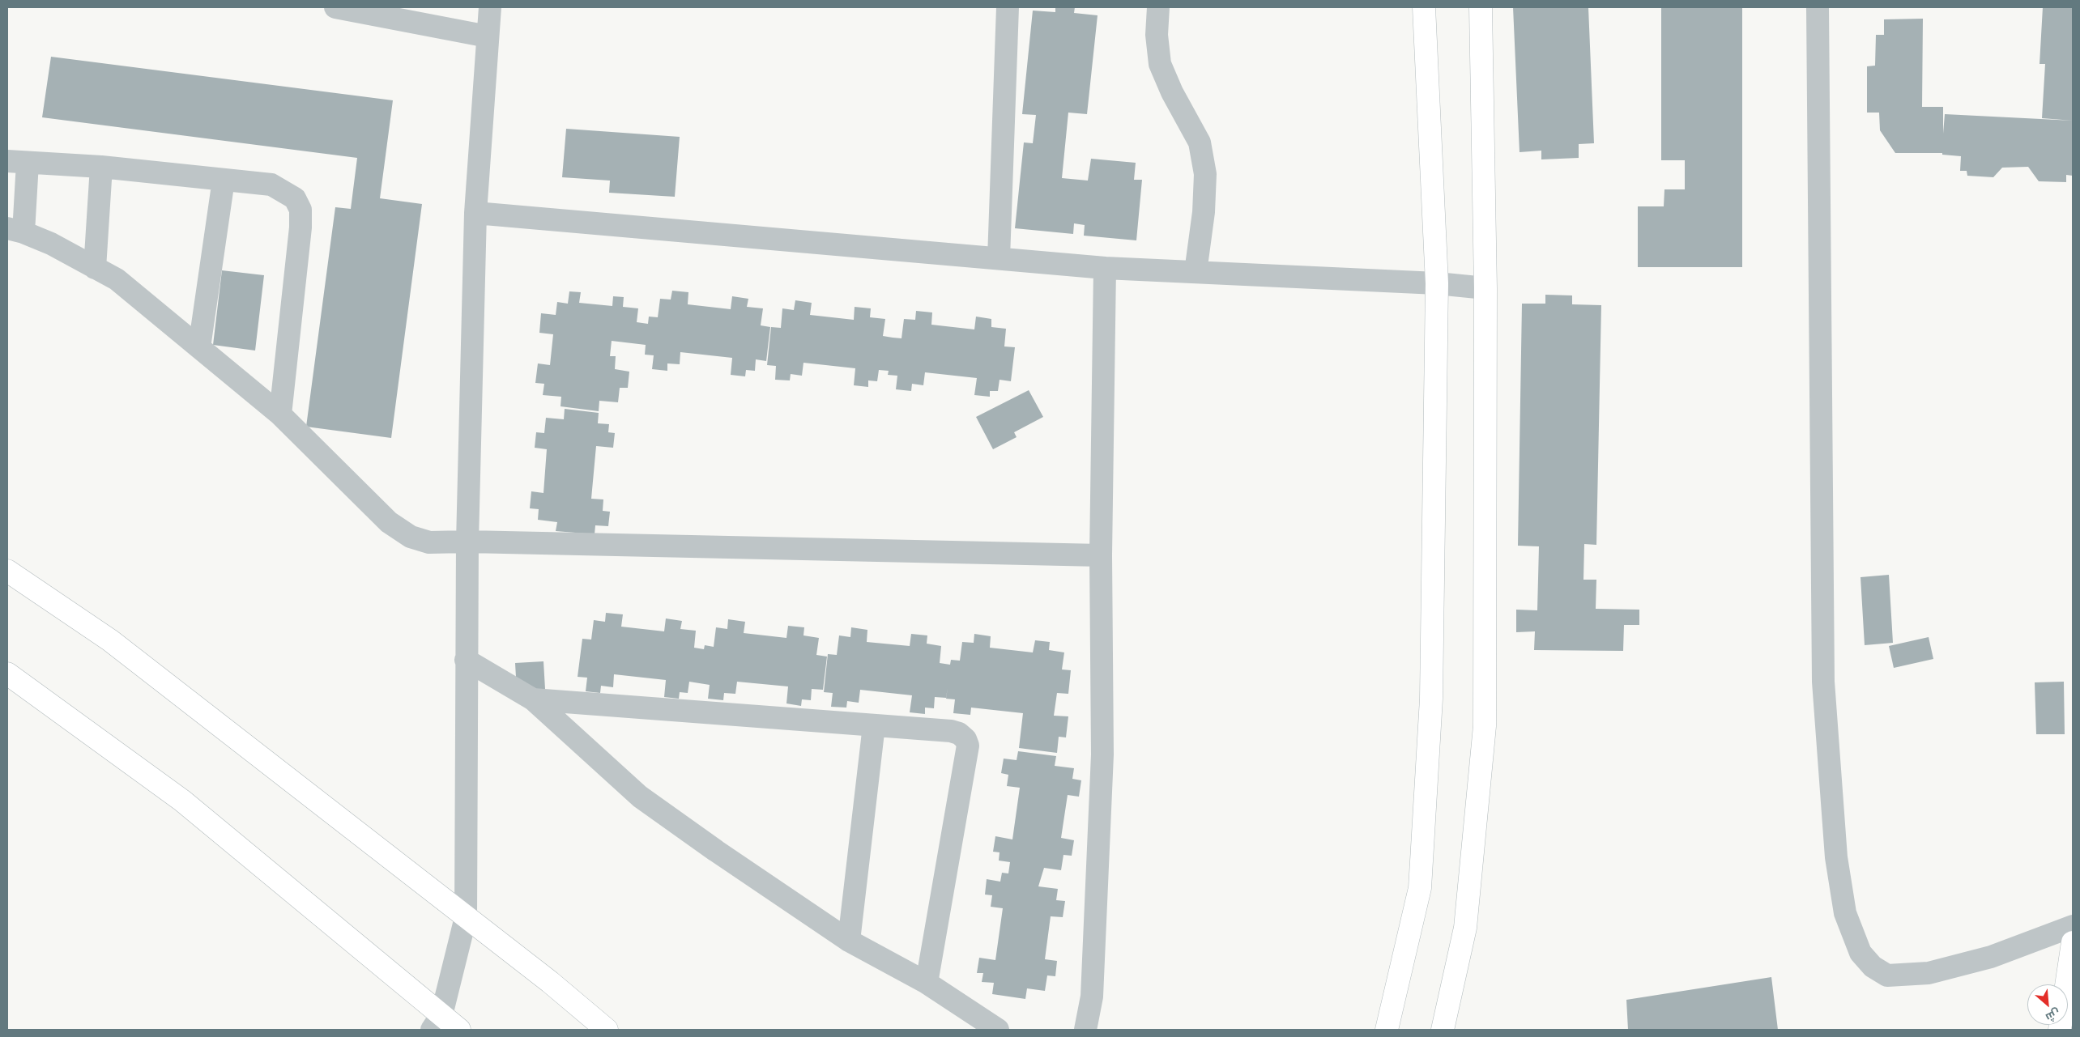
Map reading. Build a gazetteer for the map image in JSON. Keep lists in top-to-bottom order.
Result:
{
  "north": "bottom right"
}
